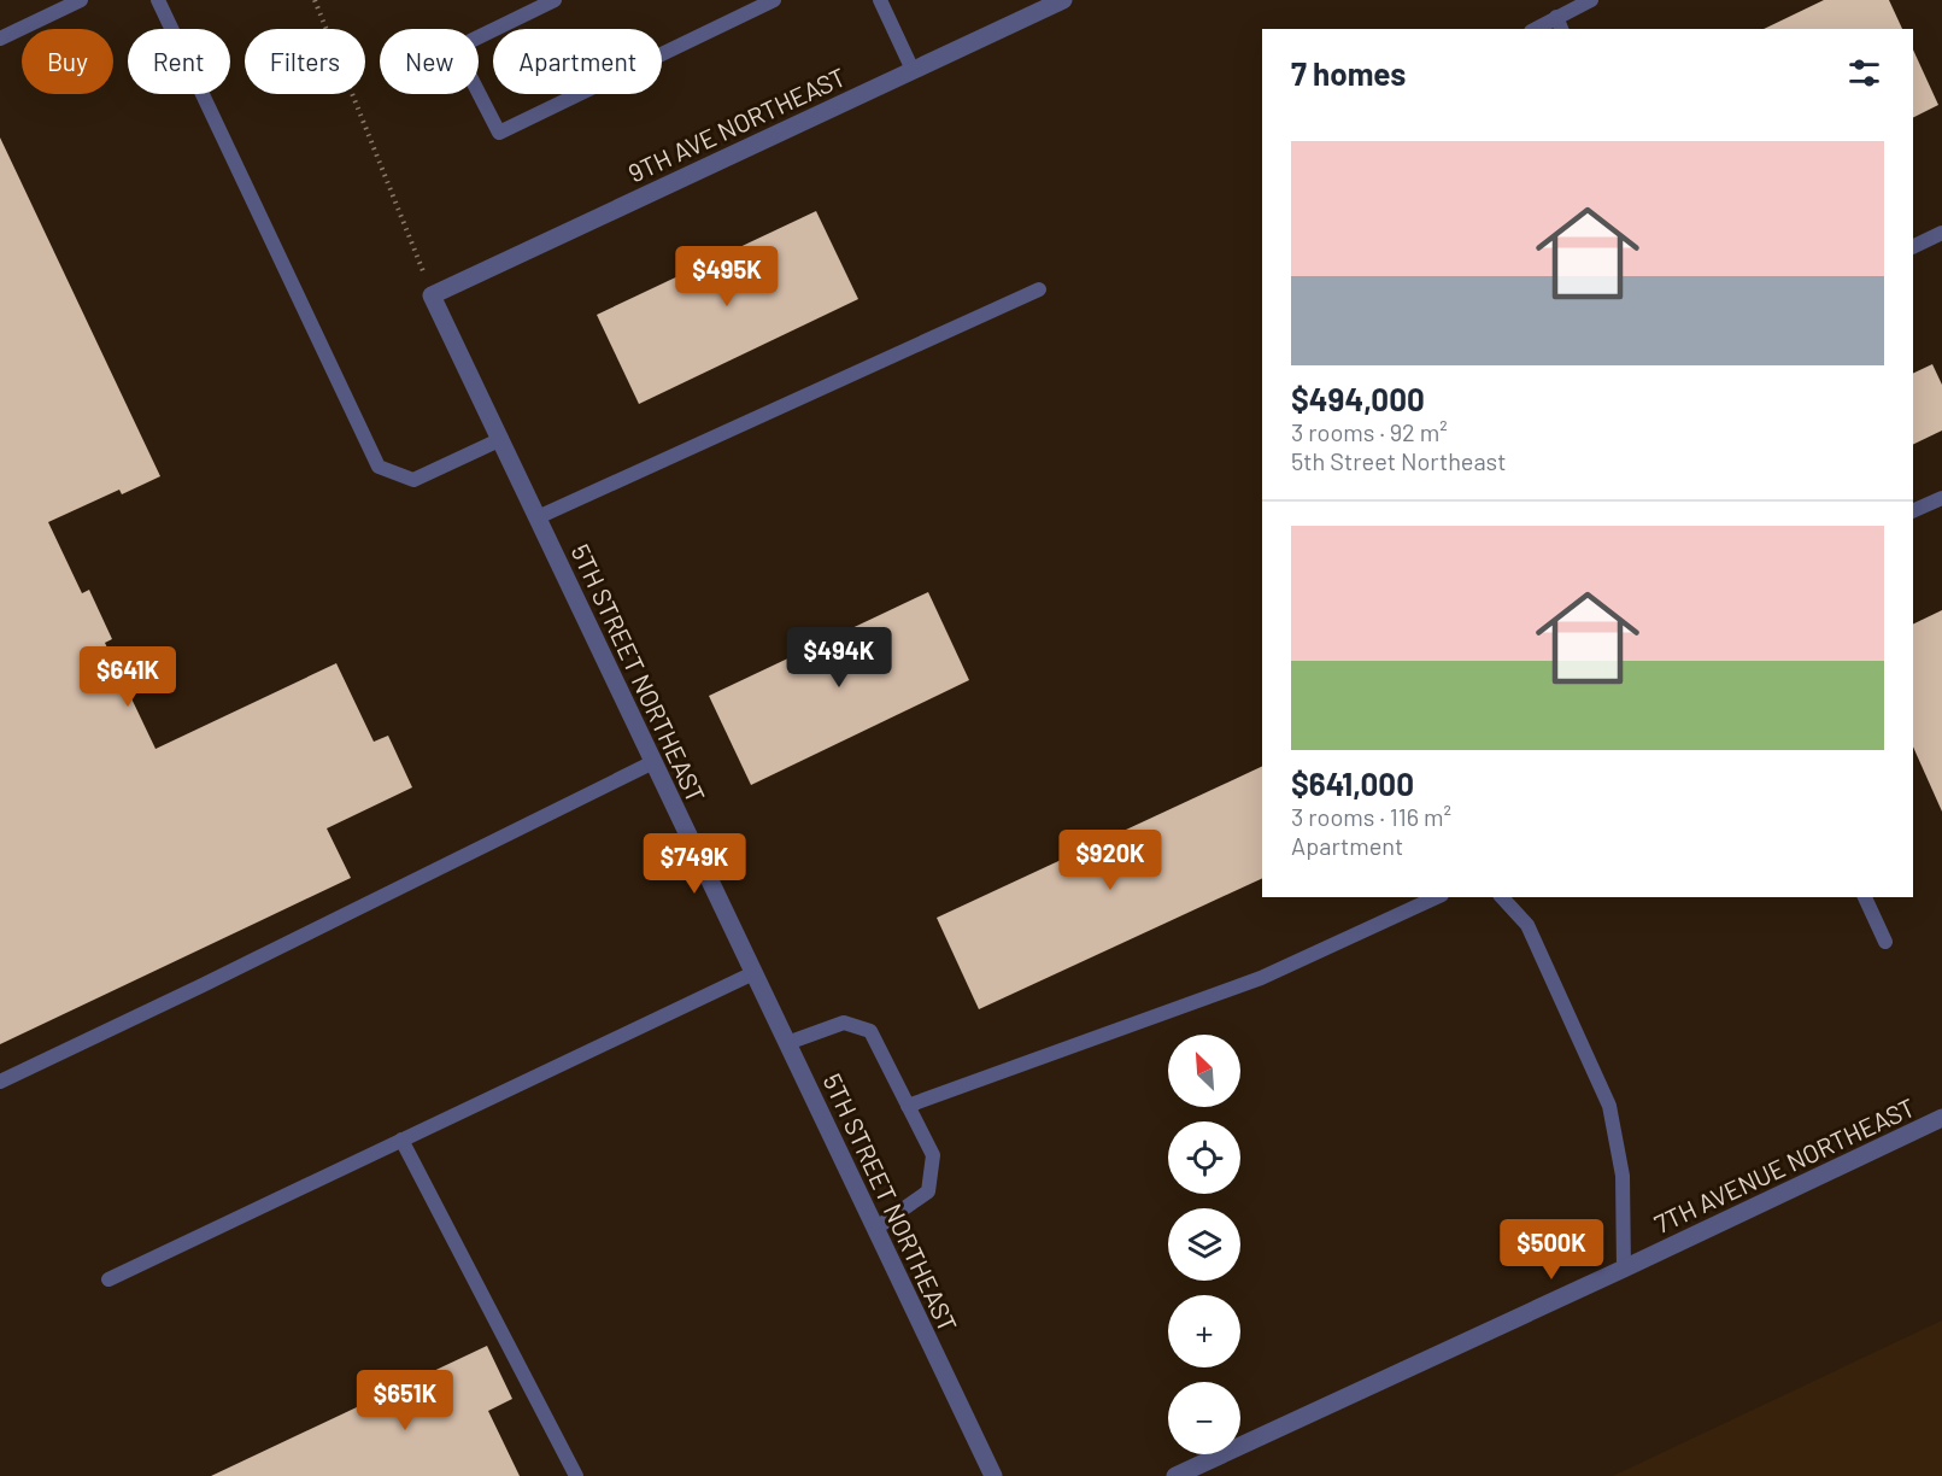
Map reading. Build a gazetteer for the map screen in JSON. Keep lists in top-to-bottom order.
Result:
{
  "streets": {
    "street": ["9TH AVE NORTHEAST", "5TH STREET NORTHEAST", "7TH AVENUE NORTHEAST"]
  },
  "crossings": [
    ["9TH AVE NORTHEAST", "5TH STREET NORTHEAST"]
  ],
  "north": "top left",
  "page": {
    "chip": [
      "Buy",
      "Rent",
      "Filters",
      "New",
      "Apartment"
    ],
    "heading": "7 homes",
    "list": [
      {
        "name": "$494,000",
        "note": "3 rooms · 92 m² · 5th Street Northeast"
      },
      {
        "name": "$641,000",
        "note": "3 rooms · 116 m² · Apartment"
      }
    ],
    "price": [
      "$495K",
      "$494K",
      "$641K",
      "$920K",
      "$749K",
      "$500K",
      "$651K"
    ],
    "map_buttons": ["+", "−"]
  }
}
